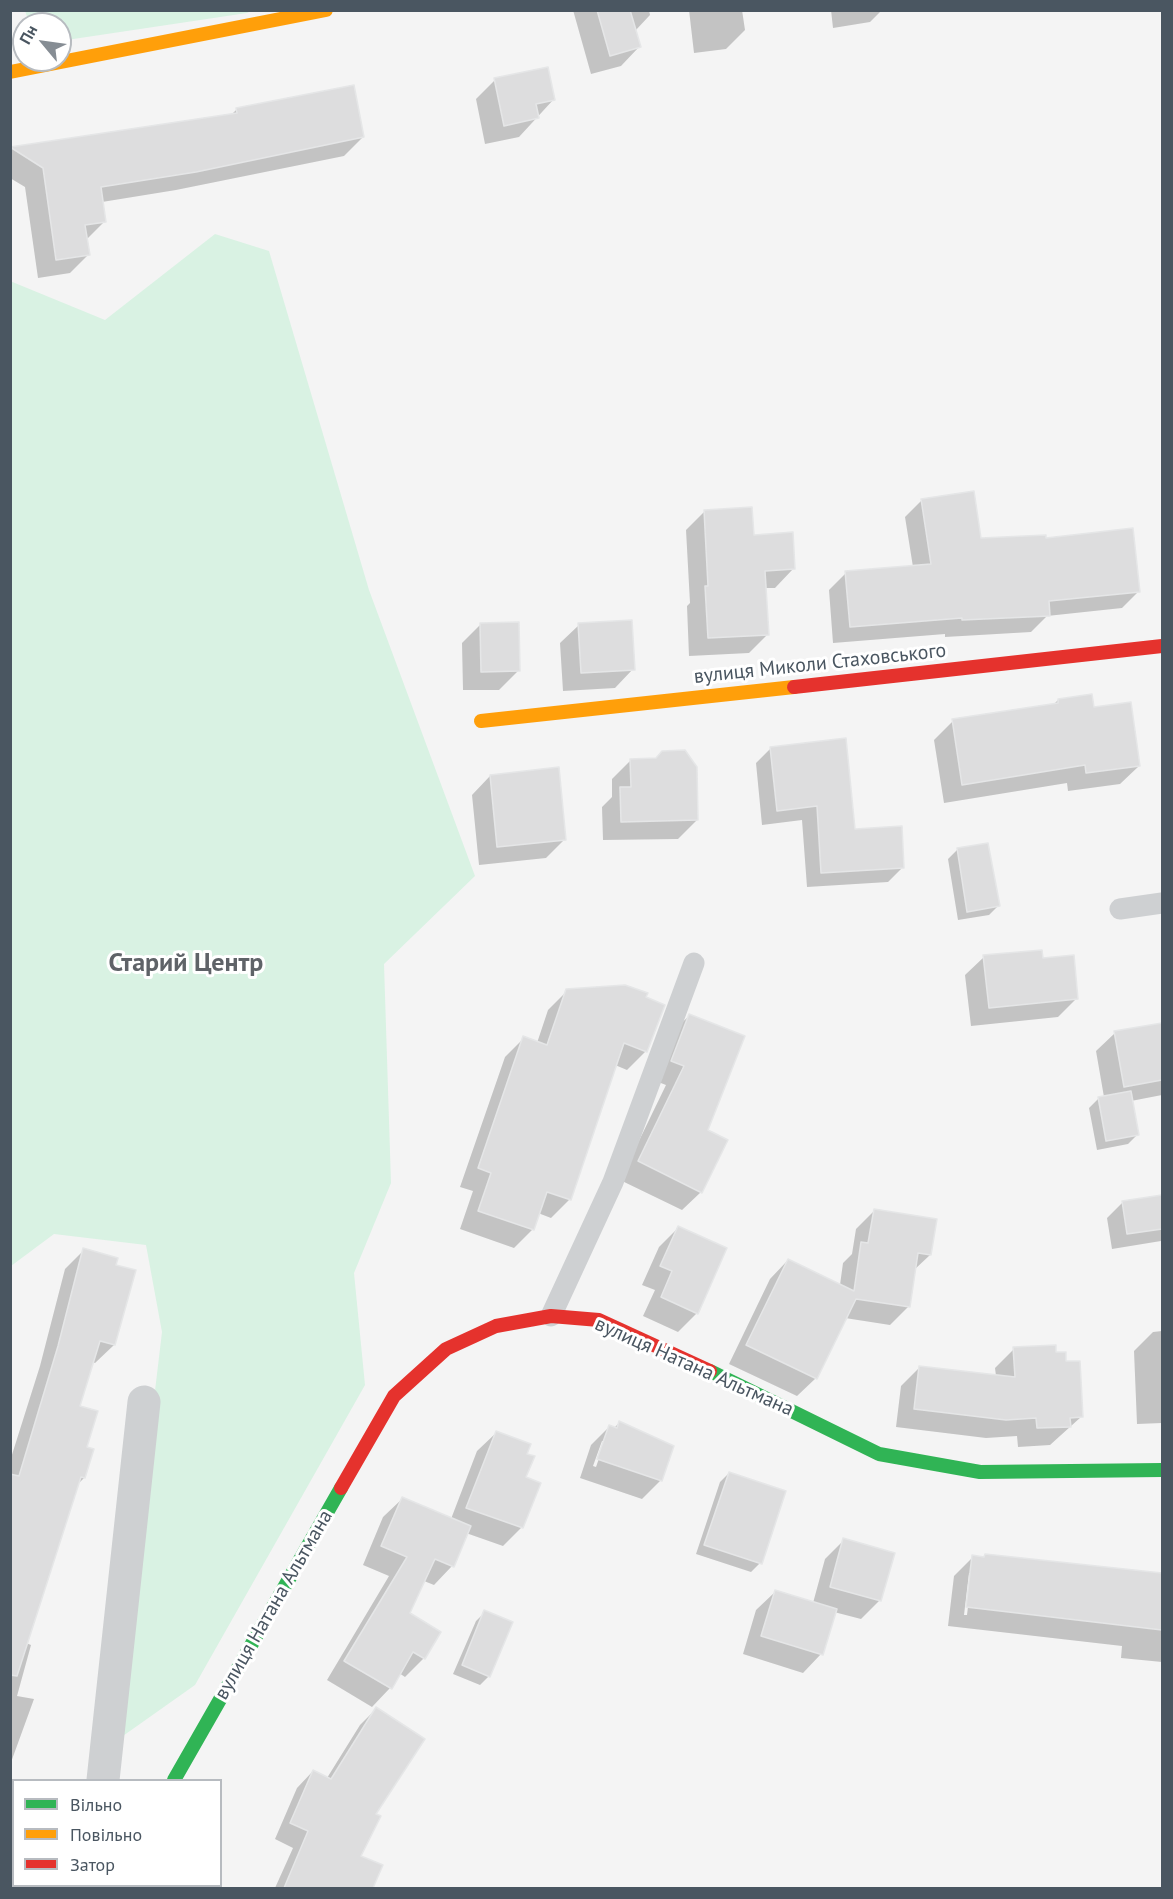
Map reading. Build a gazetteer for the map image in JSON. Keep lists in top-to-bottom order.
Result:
{
  "streets": {
    "street": ["вулиця Миколи Стаховського", "вулиця Натана Альтмана"]
  },
  "districts": ["Старий Центр"],
  "legend": ["Вільно", "Повільно", "Затор"],
  "north": "top left"
}
